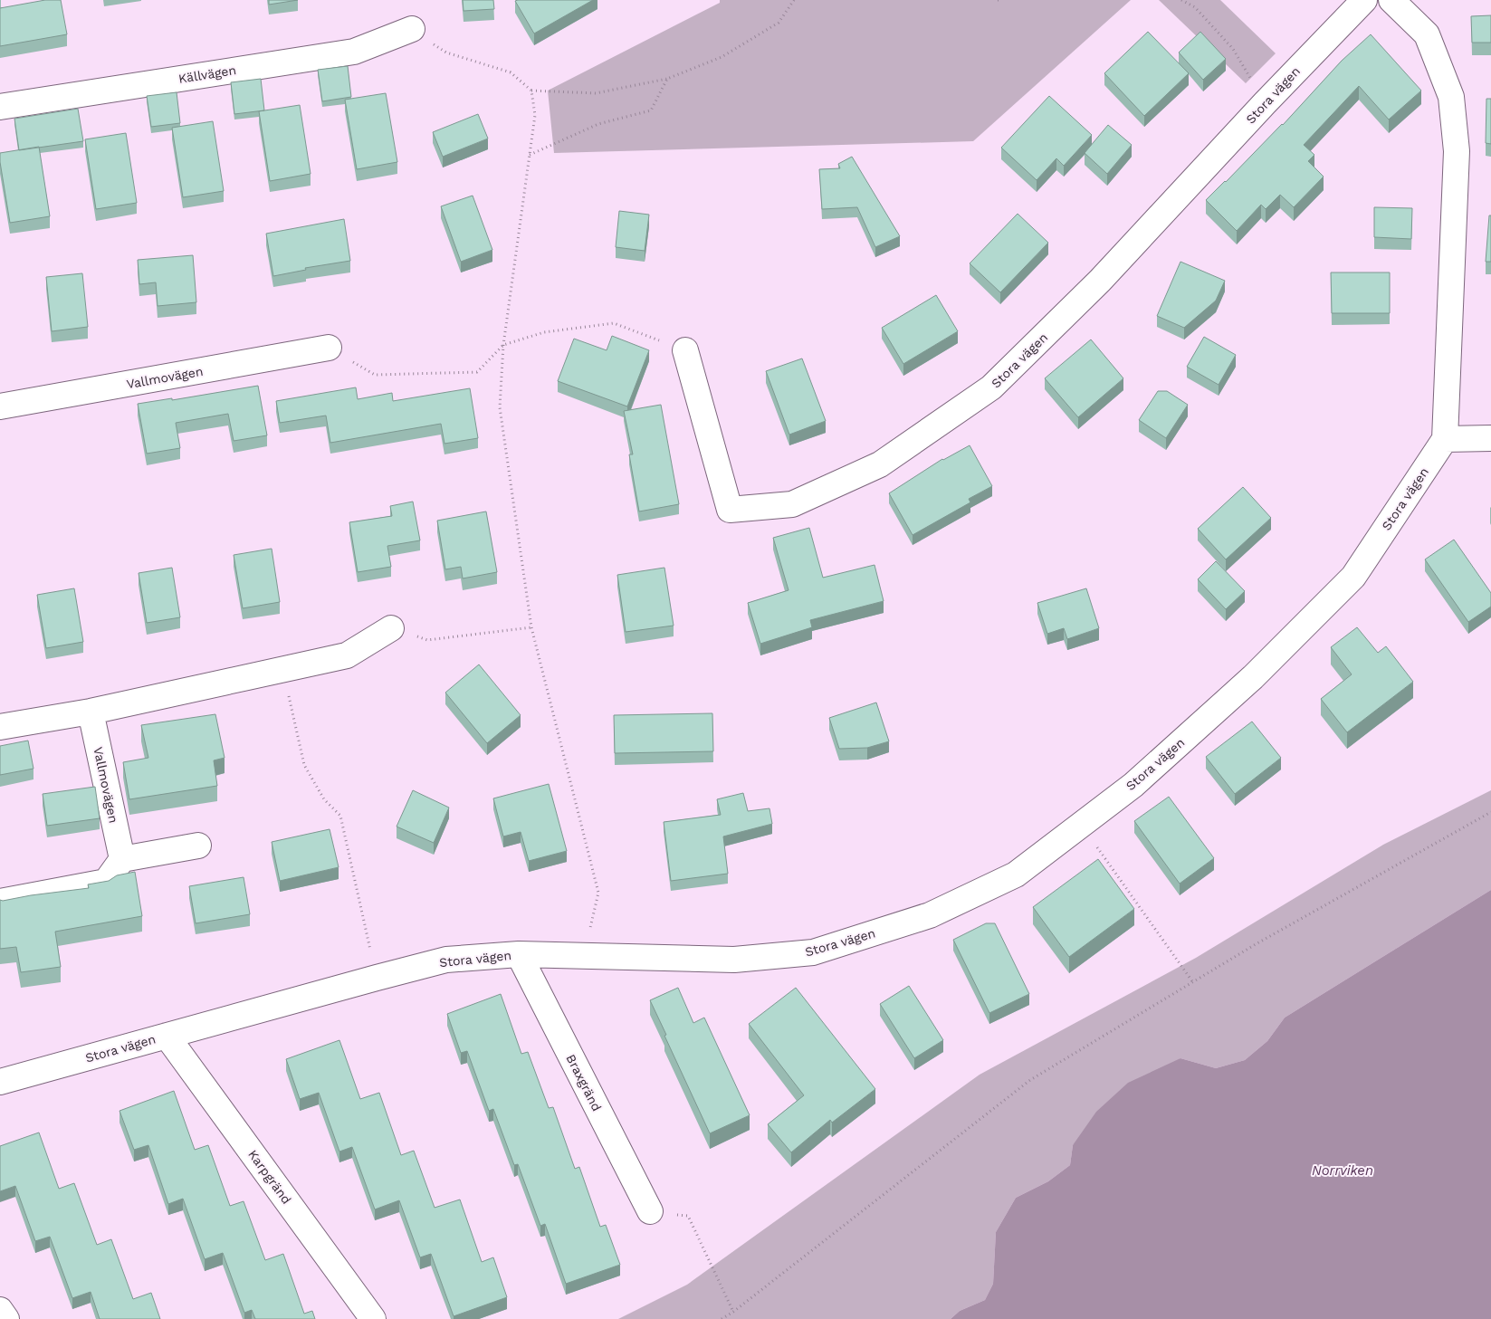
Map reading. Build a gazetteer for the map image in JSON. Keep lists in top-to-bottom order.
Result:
{
  "streets": {
    "street": [
      "Källvägen",
      "Stora vägen",
      "Vallmovägen",
      "Braxgränd",
      "Karpgränd"
    ]
  },
  "crossings": [
    ["Stora vägen", "Braxgränd"],
    ["Stora vägen", "Karpgränd"]
  ],
  "water": ["Norrviken"]
}
